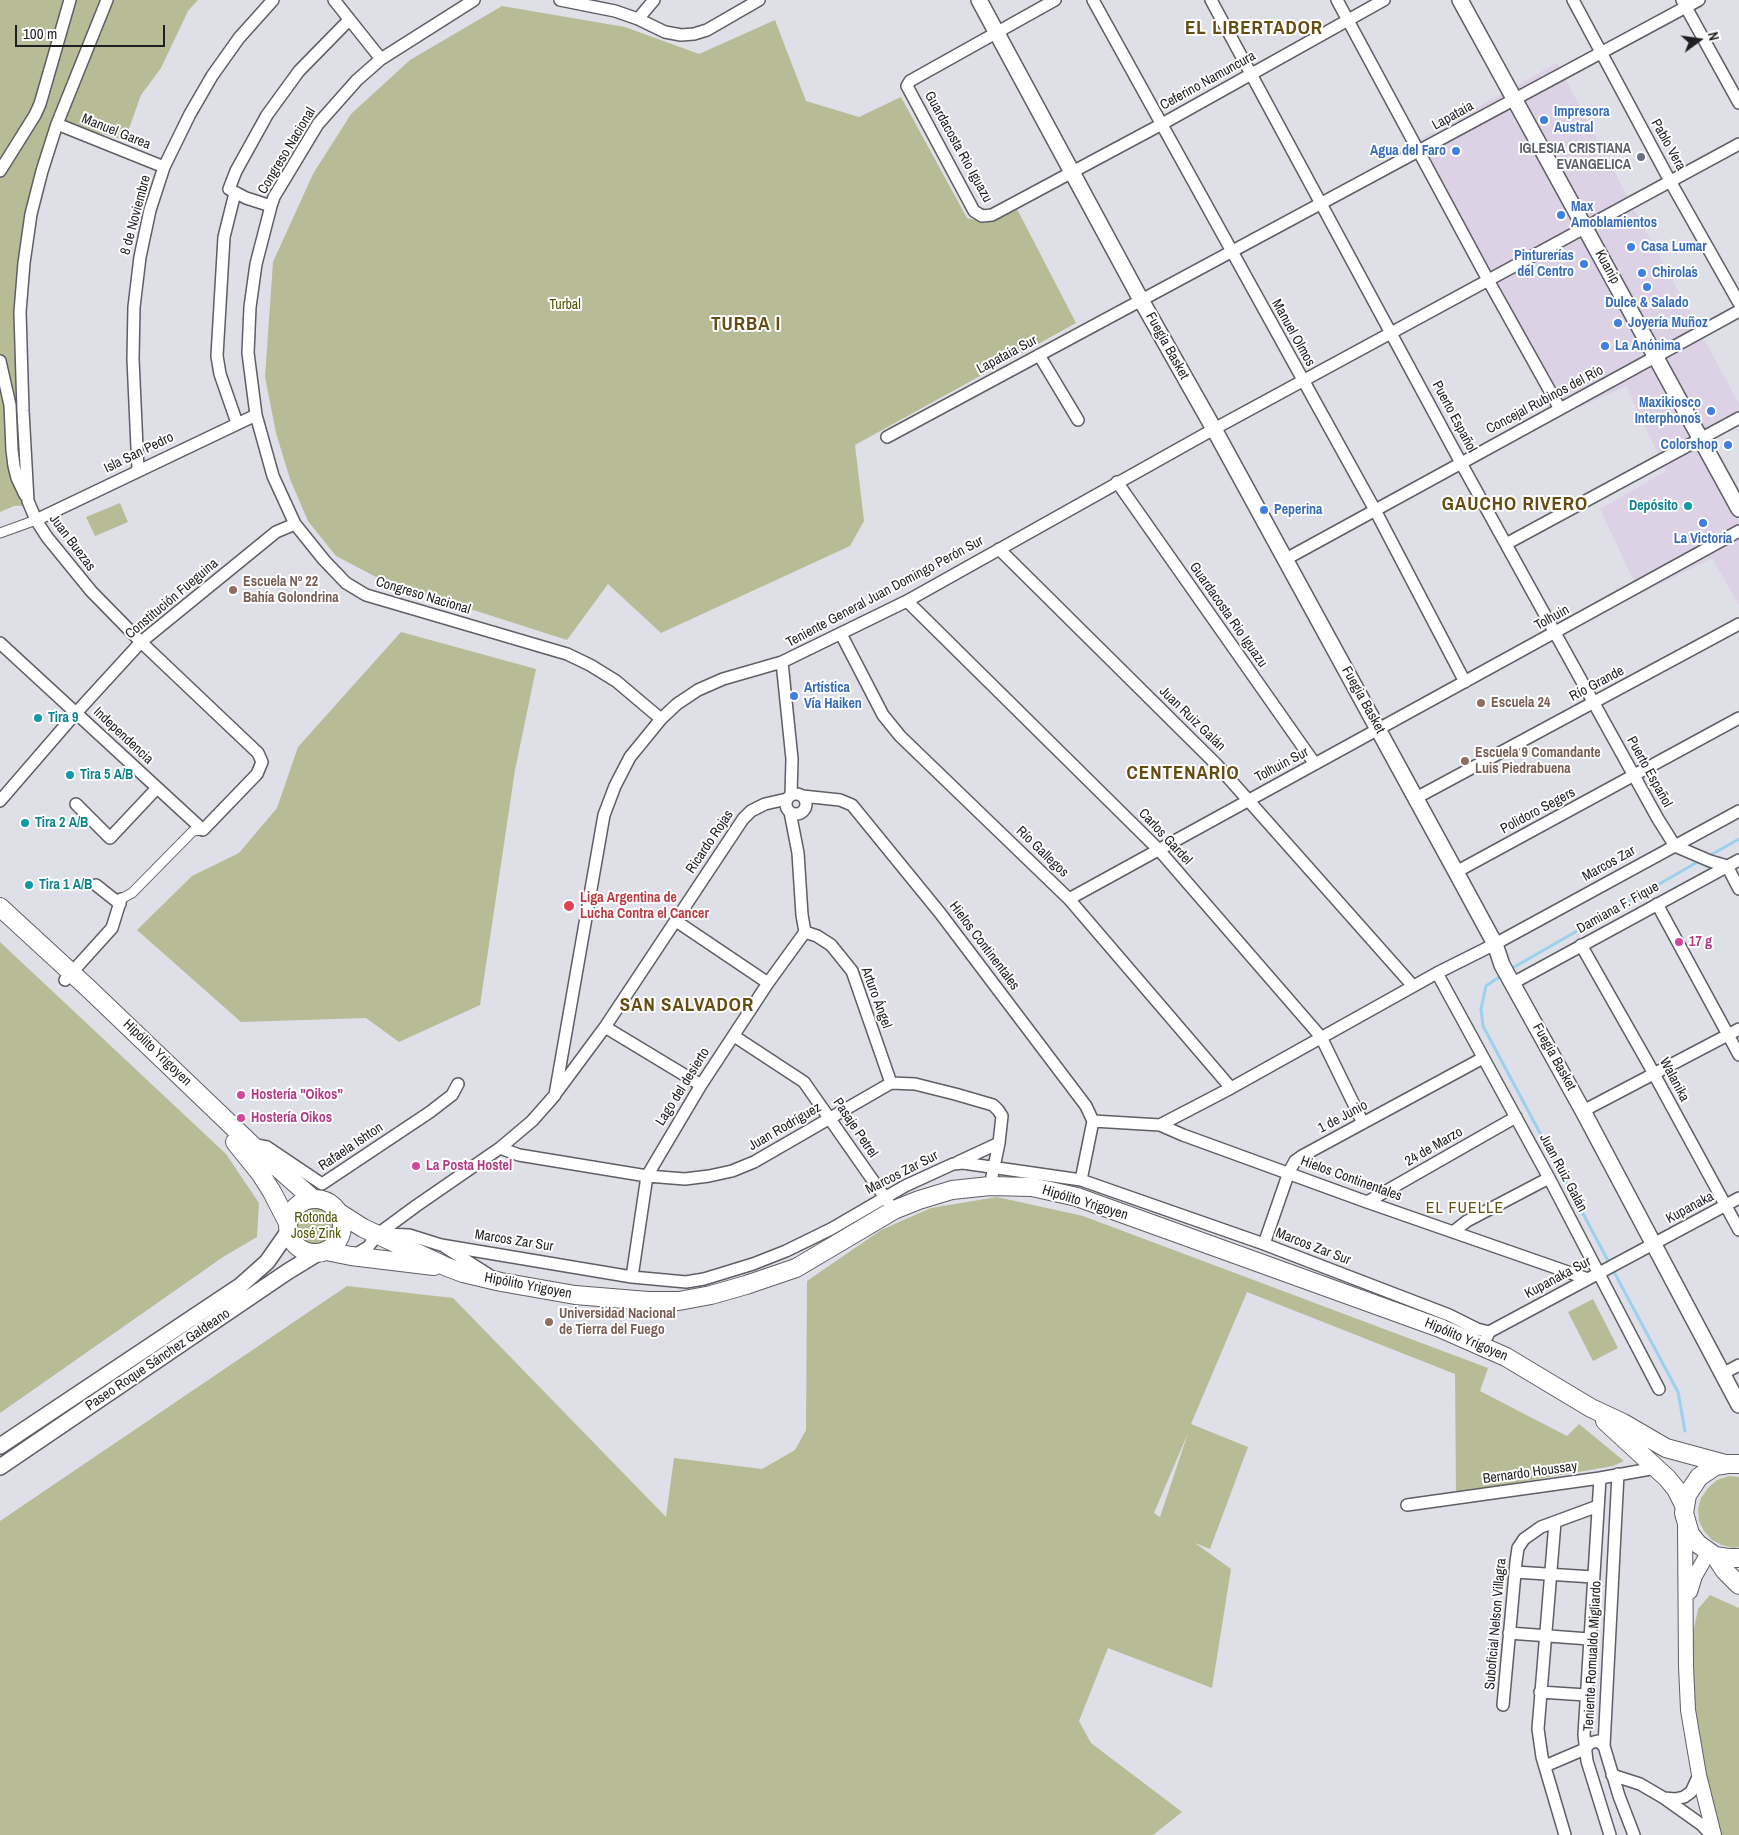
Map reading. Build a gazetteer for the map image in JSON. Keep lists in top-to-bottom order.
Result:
{
  "streets": {
    "main road": [
      "Kuanip",
      "Fuegia Basket",
      "Hipólito Yrigoyen",
      "Paseo Roque Sánchez Galdeano"
    ],
    "street": [
      "Ceferino Namuncura",
      "Lapataia",
      "Manuel Garea",
      "Pablo Vera",
      "Guardacosta Rio Iguazu",
      "Congreso Nacional",
      "8 de Noviembre",
      "Manuel Olmos",
      "Lapataia Sur",
      "Concejal Rubinos del Río",
      "Puerto Español",
      "Isla San Pedro",
      "Juan Buezas",
      "Teniente General Juan Domingo Perón Sur",
      "Constitución Fueguina",
      "Tolhuin",
      "Río Grande",
      "Juan Ruiz Galán",
      "Independencia",
      "Tolhuin Sur",
      "Polidoro Segers",
      "Carlos Gardel",
      "Ricardo Rojas",
      "Río Gallegos",
      "Marcos Zar",
      "Damiana F. Fique",
      "Hielos Continentales",
      "Arturo Ángel",
      "Walanika",
      "Lago del desierto",
      "1 de Junio",
      "Juan Rodríguez",
      "Pasaje Petrel",
      "Rafaela Ishton",
      "24 de Marzo",
      "Marcos Zar Sur",
      "Kupanaka",
      "Kupanaka Sur",
      "Bernardo Houssay",
      "Suboficial Nelson Villagra",
      "Teniente Romualdo Migliardo"
    ]
  },
  "crossings": [
    ["Ceferino Namuncura", "Guardacosta Rio Iguazu"],
    ["Ceferino Namuncura", "Manuel Olmos"],
    ["Ceferino Namuncura", "Fuegia Basket"],
    ["Ceferino Namuncura", "Puerto Español"],
    ["Lapataia", "Pablo Vera"],
    ["Lapataia", "Kuanip"],
    ["Lapataia", "Manuel Olmos"],
    ["Lapataia", "Fuegia Basket"],
    ["Lapataia", "Lapataia Sur"],
    ["Lapataia", "Puerto Español"],
    ["Manuel Garea", "8 de Noviembre"],
    ["Manuel Garea", "Juan Buezas"],
    ["Pablo Vera", "Teniente General Juan Domingo Perón Sur"],
    ["Guardacosta Rio Iguazu", "Fuegia Basket"],
    ["Guardacosta Rio Iguazu", "Teniente General Juan Domingo Perón Sur"],
    ["Guardacosta Rio Iguazu", "Tolhuin Sur"],
    ["Congreso Nacional", "Isla San Pedro"],
    ["Congreso Nacional", "Teniente General Juan Domingo Perón Sur"],
    ["Congreso Nacional", "Constitución Fueguina"],
    ["8 de Noviembre", "Isla San Pedro"],
    ["Kuanip", "Concejal Rubinos del Río"],
    ["Kuanip", "Teniente General Juan Domingo Perón Sur"],
    ["Manuel Olmos", "Concejal Rubinos del Río"],
    ["Manuel Olmos", "Teniente General Juan Domingo Perón Sur"],
    ["Manuel Olmos", "Tolhuin"],
    ["Fuegia Basket", "Lapataia Sur"],
    ["Fuegia Basket", "Concejal Rubinos del Río"],
    ["Fuegia Basket", "Teniente General Juan Domingo Perón Sur"],
    ["Fuegia Basket", "Tolhuin"],
    ["Fuegia Basket", "Río Grande"],
    ["Fuegia Basket", "Tolhuin Sur"],
    ["Fuegia Basket", "Polidoro Segers"],
    ["Fuegia Basket", "Marcos Zar"],
    ["Fuegia Basket", "Damiana F. Fique"],
    ["Fuegia Basket", "Kupanaka"],
    ["Fuegia Basket", "Kupanaka Sur"],
    ["Concejal Rubinos del Río", "Puerto Español"],
    ["Puerto Español", "Teniente General Juan Domingo Perón Sur"],
    ["Puerto Español", "Tolhuin"],
    ["Puerto Español", "Río Grande"],
    ["Puerto Español", "Polidoro Segers"],
    ["Puerto Español", "Marcos Zar"],
    ["Isla San Pedro", "Juan Buezas"],
    ["Juan Buezas", "Constitución Fueguina"],
    ["Juan Buezas", "Independencia"],
    ["Teniente General Juan Domingo Perón Sur", "Juan Ruiz Galán"],
    ["Teniente General Juan Domingo Perón Sur", "Carlos Gardel"],
    ["Teniente General Juan Domingo Perón Sur", "Ricardo Rojas"],
    ["Teniente General Juan Domingo Perón Sur", "Río Gallegos"],
    ["Constitución Fueguina", "Independencia"],
    ["Tolhuin", "Tolhuin Sur"],
    ["Juan Ruiz Galán", "Tolhuin Sur"],
    ["Juan Ruiz Galán", "1 de Junio"],
    ["Juan Ruiz Galán", "24 de Marzo"],
    ["Juan Ruiz Galán", "Kupanaka Sur"],
    ["Tolhuin Sur", "Carlos Gardel"],
    ["Tolhuin Sur", "Río Gallegos"],
    ["Carlos Gardel", "1 de Junio"],
    ["Damiana F. Fique", "Walanika"],
    ["Hielos Continentales", "1 de Junio"],
    ["Hielos Continentales", "24 de Marzo"],
    ["Hielos Continentales", "Kupanaka Sur"],
    ["Arturo Ángel", "Lago del desierto"],
    ["Arturo Ángel", "Juan Rodríguez"],
    ["Hipólito Yrigoyen", "Pasaje Petrel"],
    ["Hipólito Yrigoyen", "Rafaela Ishton"],
    ["Hipólito Yrigoyen", "Marcos Zar Sur"],
    ["Hipólito Yrigoyen", "Kupanaka Sur"],
    ["Hipólito Yrigoyen", "Paseo Roque Sánchez Galdeano"],
    ["Walanika", "Kupanaka"],
    ["Lago del desierto", "Juan Rodríguez"],
    ["Lago del desierto", "Pasaje Petrel"],
    ["Lago del desierto", "Marcos Zar Sur"],
    ["1 de Junio", "Marcos Zar Sur"],
    ["Juan Rodríguez", "Pasaje Petrel"],
    ["Pasaje Petrel", "Marcos Zar Sur"],
    ["Rafaela Ishton", "Paseo Roque Sánchez Galdeano"],
    ["Marcos Zar Sur", "Kupanaka Sur"],
    ["Kupanaka", "Kupanaka Sur"],
    ["Bernardo Houssay", "Teniente Romualdo Migliardo"],
    ["Suboficial Nelson Villagra", "Teniente Romualdo Migliardo"]
  ],
  "districts": [
    "EL LIBERTADOR",
    "TURBA I",
    "GAUCHO RIVERO",
    "CENTENARIO",
    "SAN SALVADOR",
    "EL FUELLE"
  ],
  "parks": ["Turbal", "Rotonda José Zink"],
  "places": [
    "Impresora Austral",
    "Agua del Faro",
    "IGLESIA CRISTIANA EVANGELICA",
    "Max Amoblamientos",
    "Casa Lumar",
    "Pinturerías del Centro",
    "Chirola´s",
    "Dulce & Salado",
    "Joyería Muñoz",
    "La Anónima",
    "Maxikiosco Interphono´s",
    "Colorshop",
    "Depósito",
    "Peperina",
    "La Victoria",
    "Escuela Nº 22 Bahía Golondrina",
    "Artística Vía Haiken",
    "Escuela 24",
    "Tira 9",
    "Escuela 9 Comandante Luis Piedrabuena",
    "Tira 5 A/B",
    "Tira 2 A/B",
    "Tira 1 A/B",
    "Liga Argentina de Lucha Contra el Cancer",
    "17 g",
    "Hostería \"Oikos\"",
    "Hostería Oikos",
    "La Posta Hostel",
    "Universidad Nacional de Tierra del Fuego"
  ],
  "scale_bar": "100 m",
  "north": "right"
}
